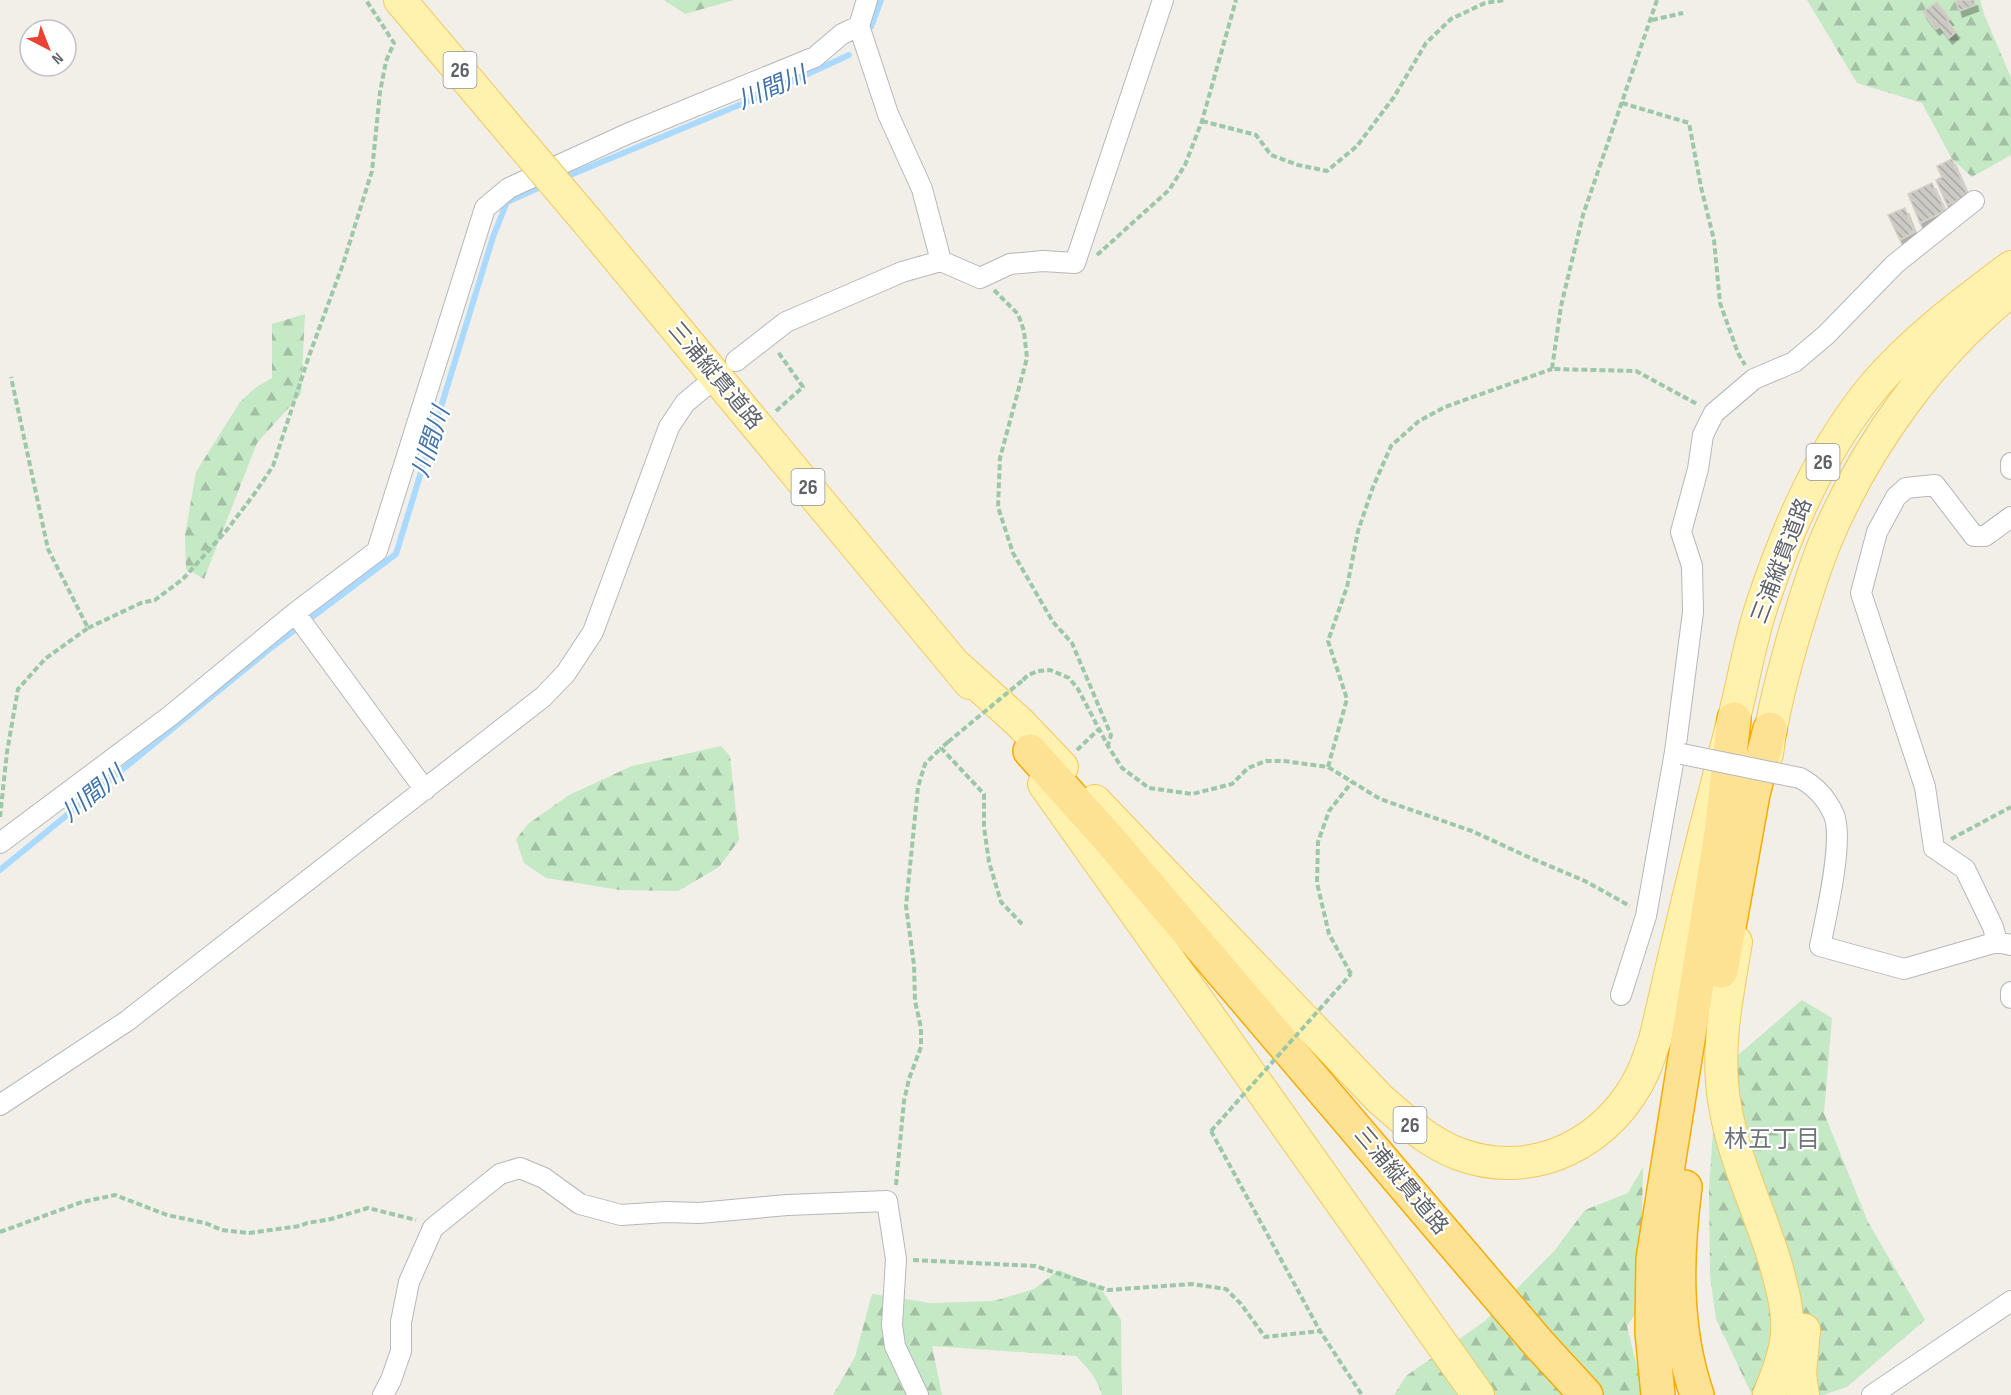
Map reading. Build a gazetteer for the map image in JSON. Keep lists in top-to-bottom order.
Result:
{
  "streets": {
    "highway": ["26", "三浦縦貫道路"]
  },
  "crossings": [
    ["26", "三浦縦貫道路"]
  ],
  "districts": ["林五丁目"],
  "water": ["川間川"],
  "north": "bottom right"
}
